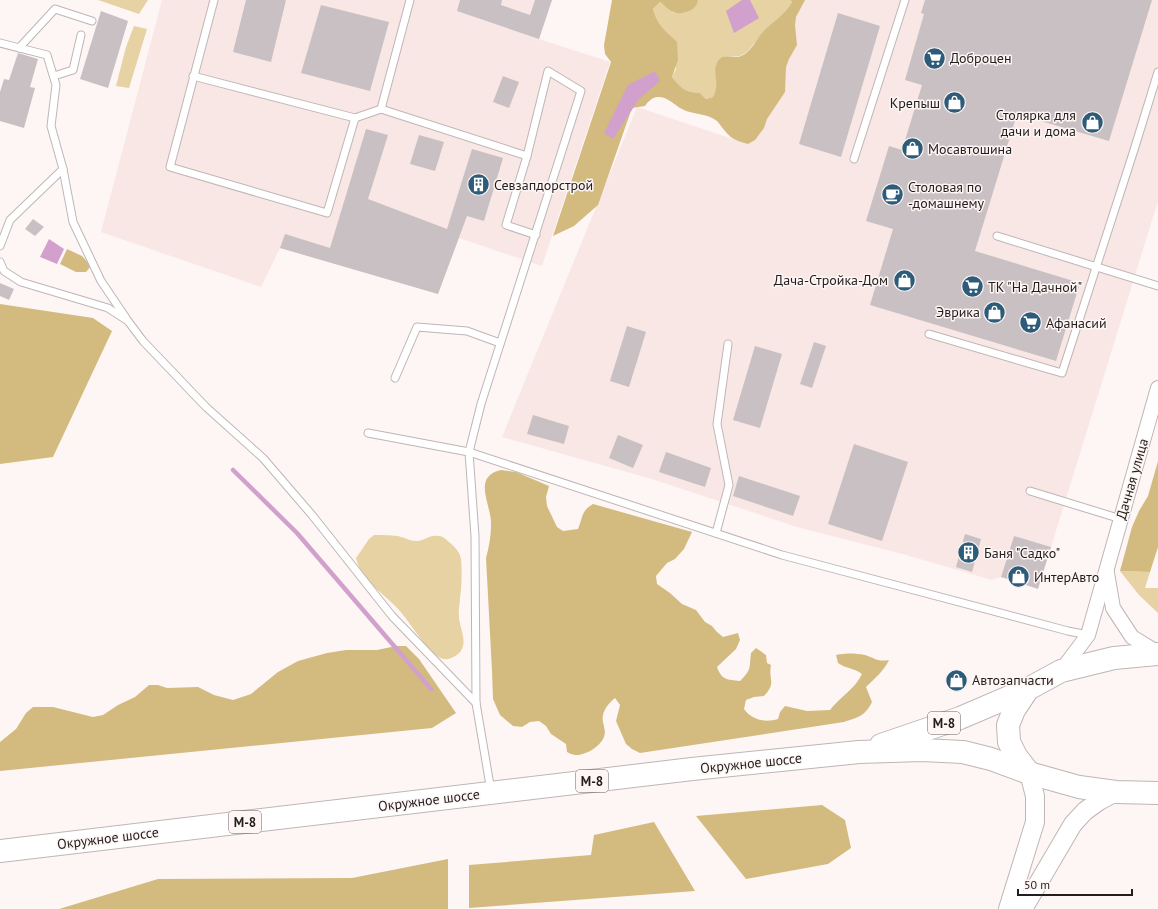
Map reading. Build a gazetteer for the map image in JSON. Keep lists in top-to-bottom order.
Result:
{
  "streets": {
    "main road": ["М-8", "Окружное шоссе"],
    "street": ["Дачная улица"]
  },
  "crossings": [
    ["Дачная улица", "Окружное шоссе"]
  ],
  "places": {
    "supermarket": ["Доброцен", "ТК \"На Дачной\"", "Афанасий"],
    "shop": [
      "Крепыш",
      "Столярка для дачи и дома",
      "Мосавтошина",
      "Дача-Стройка-Дом",
      "Эврика",
      "ИнтерАвто",
      "Автозапчасти"
    ],
    "building": ["Севзапдорстрой", "Баня \"Садко\""],
    "cafe": ["Столовая по -домашнему"]
  },
  "scale_bar": "50 m"
}
